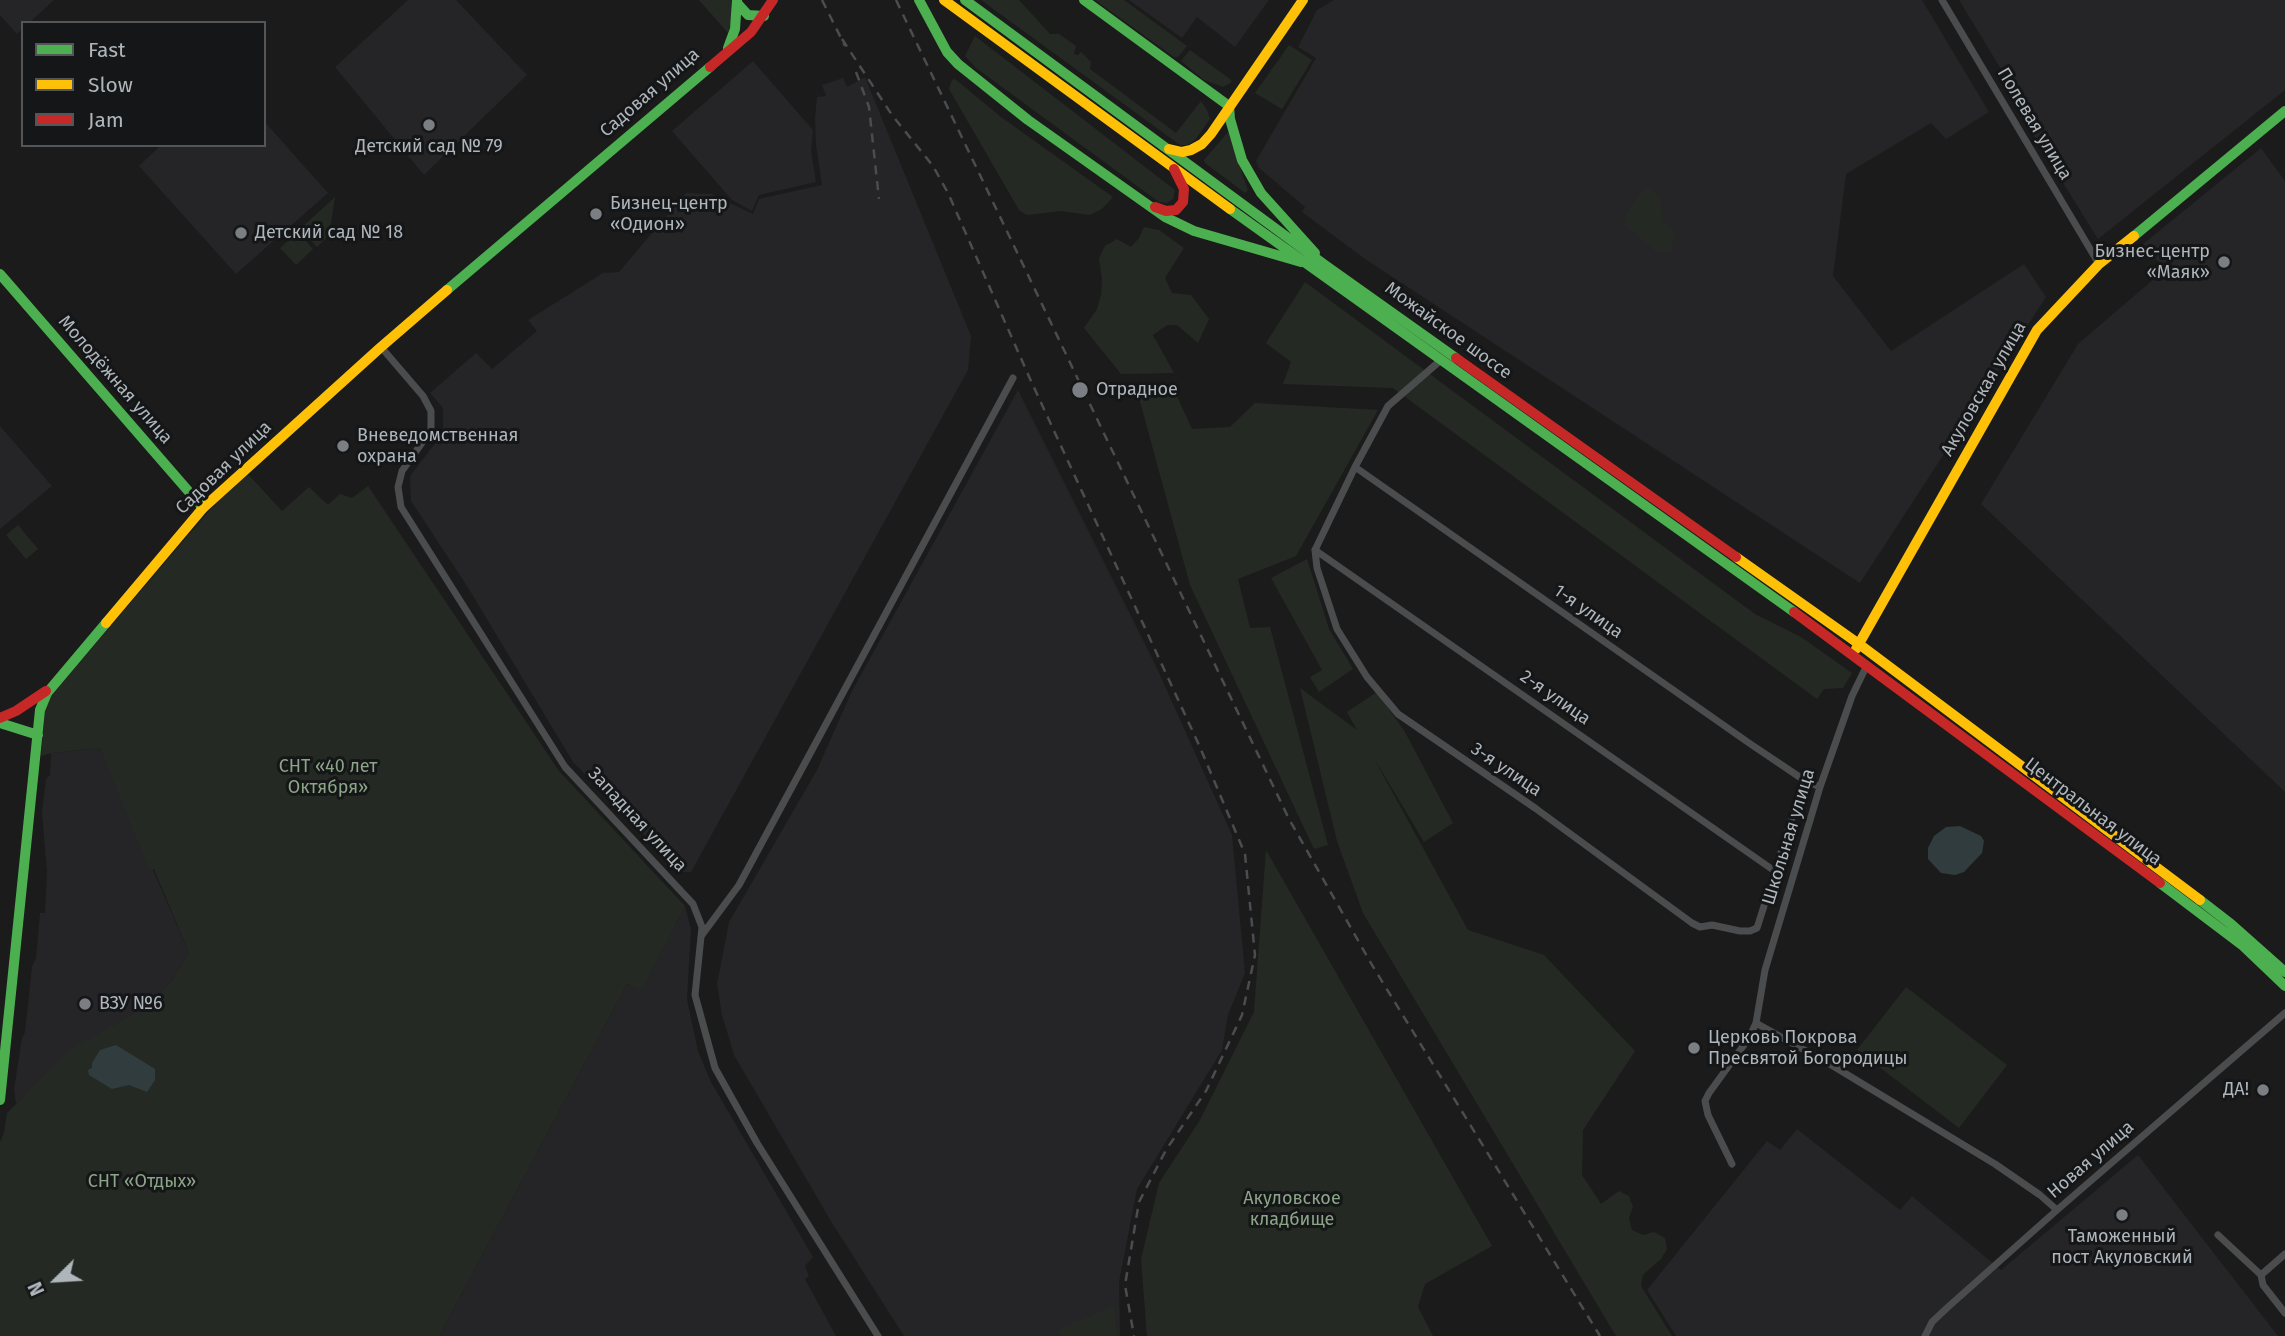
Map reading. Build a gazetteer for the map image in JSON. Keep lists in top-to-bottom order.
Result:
{
  "streets": {
    "street": [
      "Садовая улица",
      "Полевая улица",
      "Можайское шоссе",
      "Молодёжная улица",
      "Акуловская улица",
      "1-я улица",
      "2-я улица",
      "3-я улица",
      "Центральная улица",
      "Западная улица",
      "Школьная улица",
      "Новая улица"
    ]
  },
  "crossings": [
    ["Садовая улица", "Молодёжная улица"],
    ["Садовая улица", "Западная улица"],
    ["Полевая улица", "Акуловская улица"],
    ["Можайское шоссе", "Акуловская улица"],
    ["Можайское шоссе", "Центральная улица"],
    ["Можайское шоссе", "Школьная улица"],
    ["1-я улица", "Школьная улица"],
    ["2-я улица", "3-я улица"],
    ["Центральная улица", "Школьная улица"]
  ],
  "parks": ["СНТ «40 лет Октября»", "СНТ «Отдых»", "Акуловское кладбище"],
  "places": [
    "Детский сад № 79",
    "Бизнец-центр «Одион»",
    "Детский сад № 18",
    "Бизнес-центр «Маяк»",
    "Отрадное",
    "Вневедомственная охрана",
    "ВЗУ №6",
    "Церковь Покрова Пресвятой Богородицы",
    "ДА!",
    "Таможенный пост Акуловский"
  ],
  "legend": ["Fast", "Slow", "Jam"],
  "north": "bottom left"
}
